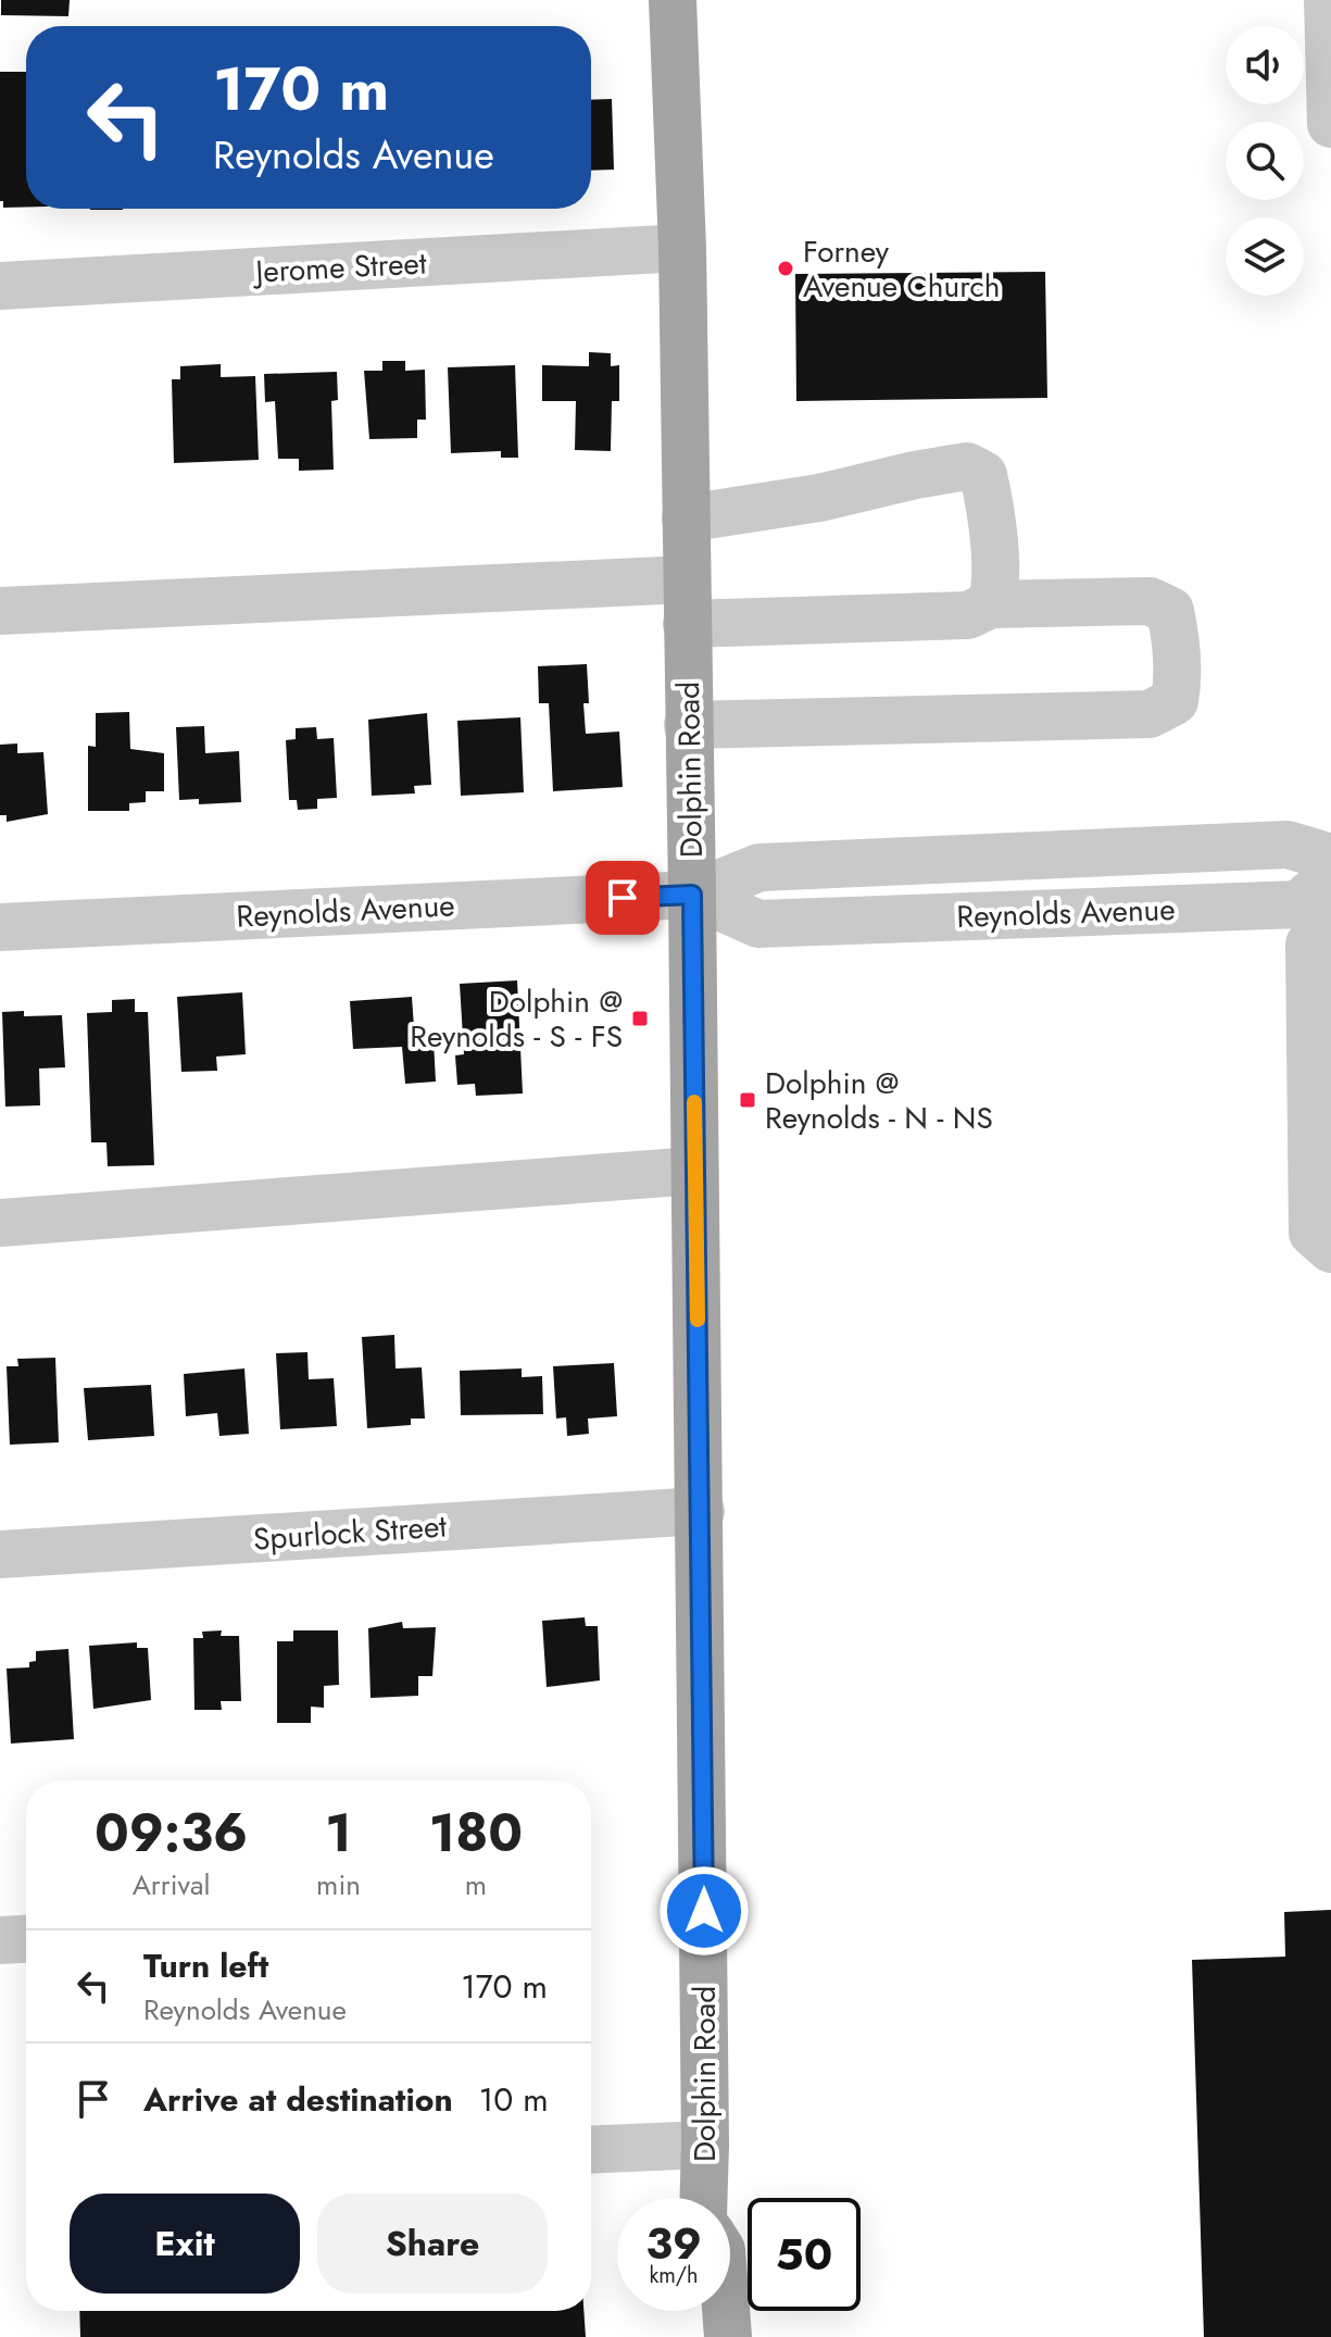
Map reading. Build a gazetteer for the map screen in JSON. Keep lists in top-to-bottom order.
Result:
{
  "streets": {
    "main road": ["Dolphin Road"],
    "street": ["Jerome Street", "Reynolds Avenue", "Spurlock Street"]
  },
  "crossings": [
    ["Jerome Street", "Dolphin Road"],
    ["Dolphin Road", "Reynolds Avenue"],
    ["Dolphin Road", "Spurlock Street"]
  ],
  "places": {
    "other": ["Forney Avenue Church"],
    "transit": ["Dolphin @ Reynolds - S - FS", "Dolphin @ Reynolds - N - NS"]
  },
  "page": {
    "turn": ["170 m", "Reynolds Avenue"],
    "eta": [
      "09:36",
      "Arrival",
      "1",
      "min",
      "180",
      "m"
    ],
    "list": [
      {
        "name": "Turn left",
        "note": "Reynolds Avenue",
        "value": "170 m"
      },
      {
        "name": "Arrive at destination",
        "value": "10 m"
      }
    ],
    "buttons": ["Exit", "Share"],
    "speed": "39 km/h",
    "limit": "50"
  }
}
